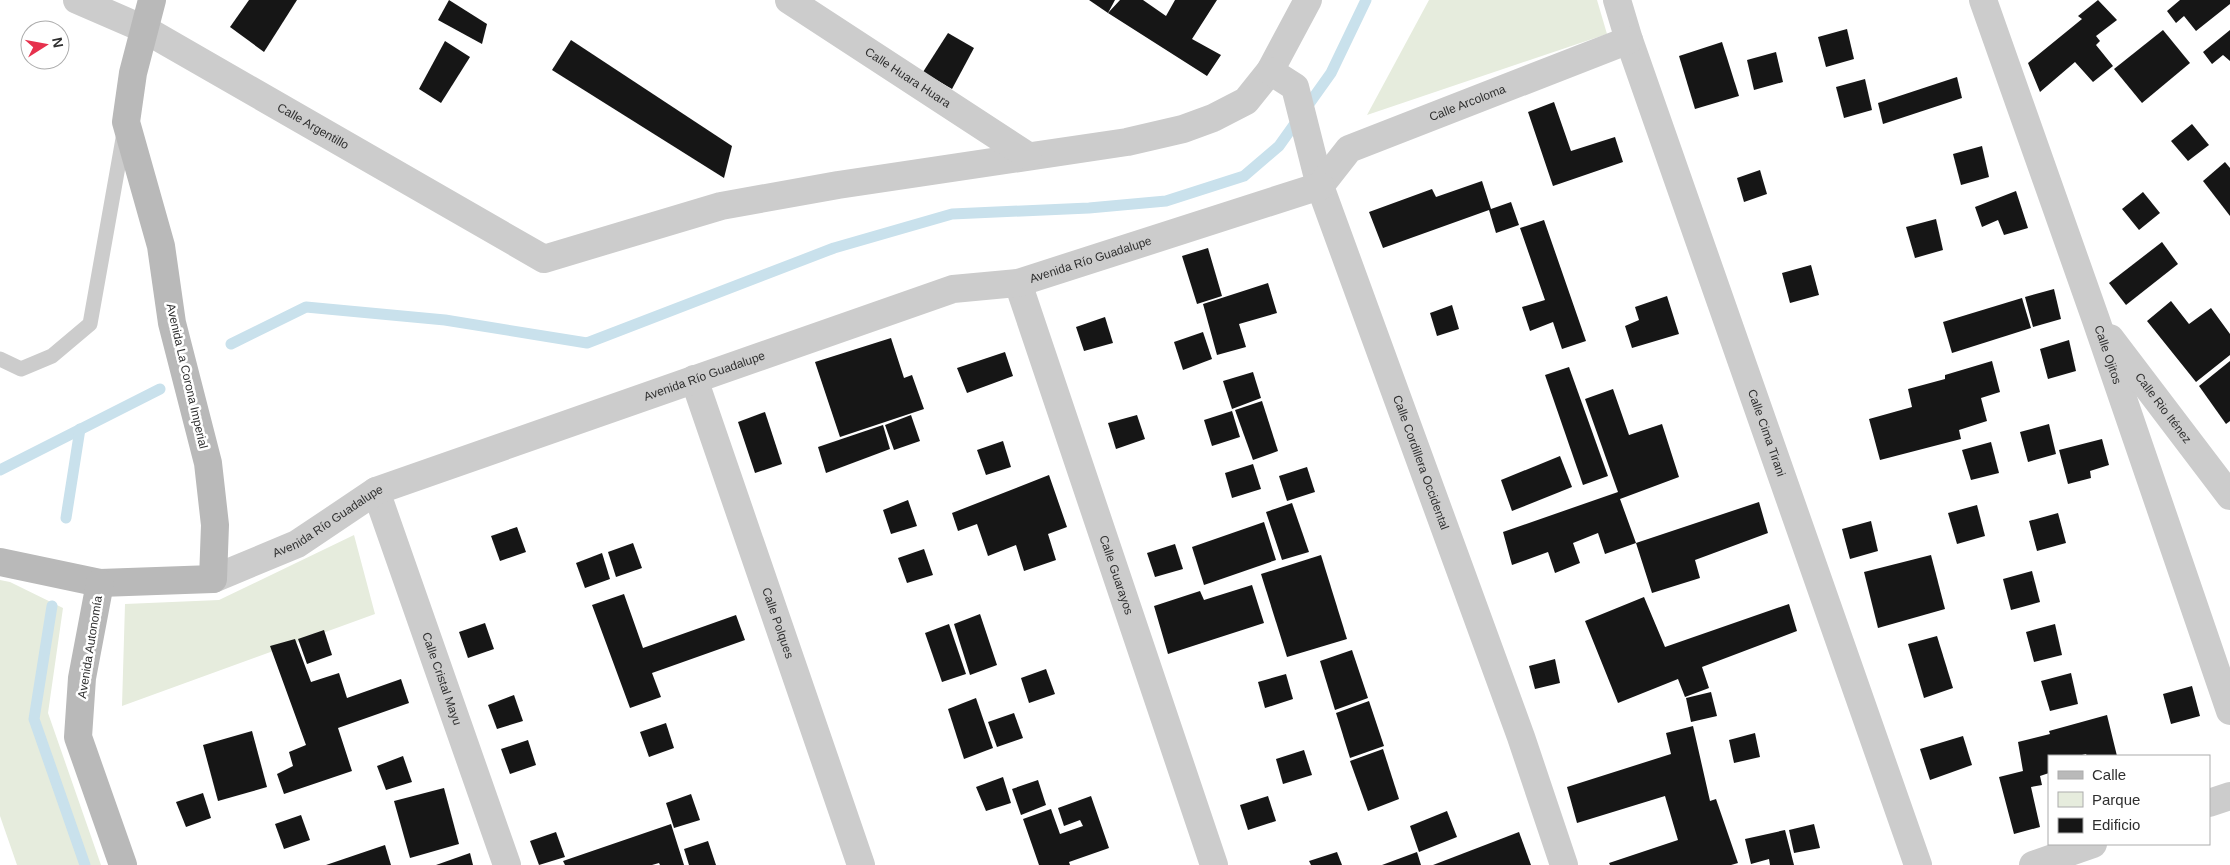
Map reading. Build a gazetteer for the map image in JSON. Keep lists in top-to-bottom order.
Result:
{
  "streets": {
    "street": [
      "Calle Huara Huara",
      "Calle Arcoloma",
      "Calle Argentillo",
      "Avenida Río Guadalupe",
      "Calle Ojitos",
      "Avenida La Corona Imperial",
      "Calle Rio Iténez",
      "Calle Cima Tirani",
      "Calle Cordillera Occidental",
      "Calle Guarayos",
      "Calle Polques",
      "Avenida Autonomía",
      "Calle Cristal Mayu"
    ]
  },
  "crossings": [
    ["Calle Huara Huara", "Calle Argentillo"],
    ["Calle Arcoloma", "Avenida Río Guadalupe"],
    ["Calle Arcoloma", "Calle Cima Tirani"],
    ["Calle Arcoloma", "Calle Cordillera Occidental"],
    ["Calle Argentillo", "Avenida La Corona Imperial"],
    ["Avenida Río Guadalupe", "Avenida La Corona Imperial"],
    ["Avenida Río Guadalupe", "Calle Cordillera Occidental"],
    ["Avenida Río Guadalupe", "Calle Guarayos"],
    ["Avenida Río Guadalupe", "Calle Polques"],
    ["Avenida Río Guadalupe", "Avenida Autonomía"],
    ["Avenida Río Guadalupe", "Calle Cristal Mayu"],
    ["Calle Ojitos", "Calle Rio Iténez"]
  ],
  "legend": ["Calle", "Parque", "Edificio"],
  "north": "right"
}
